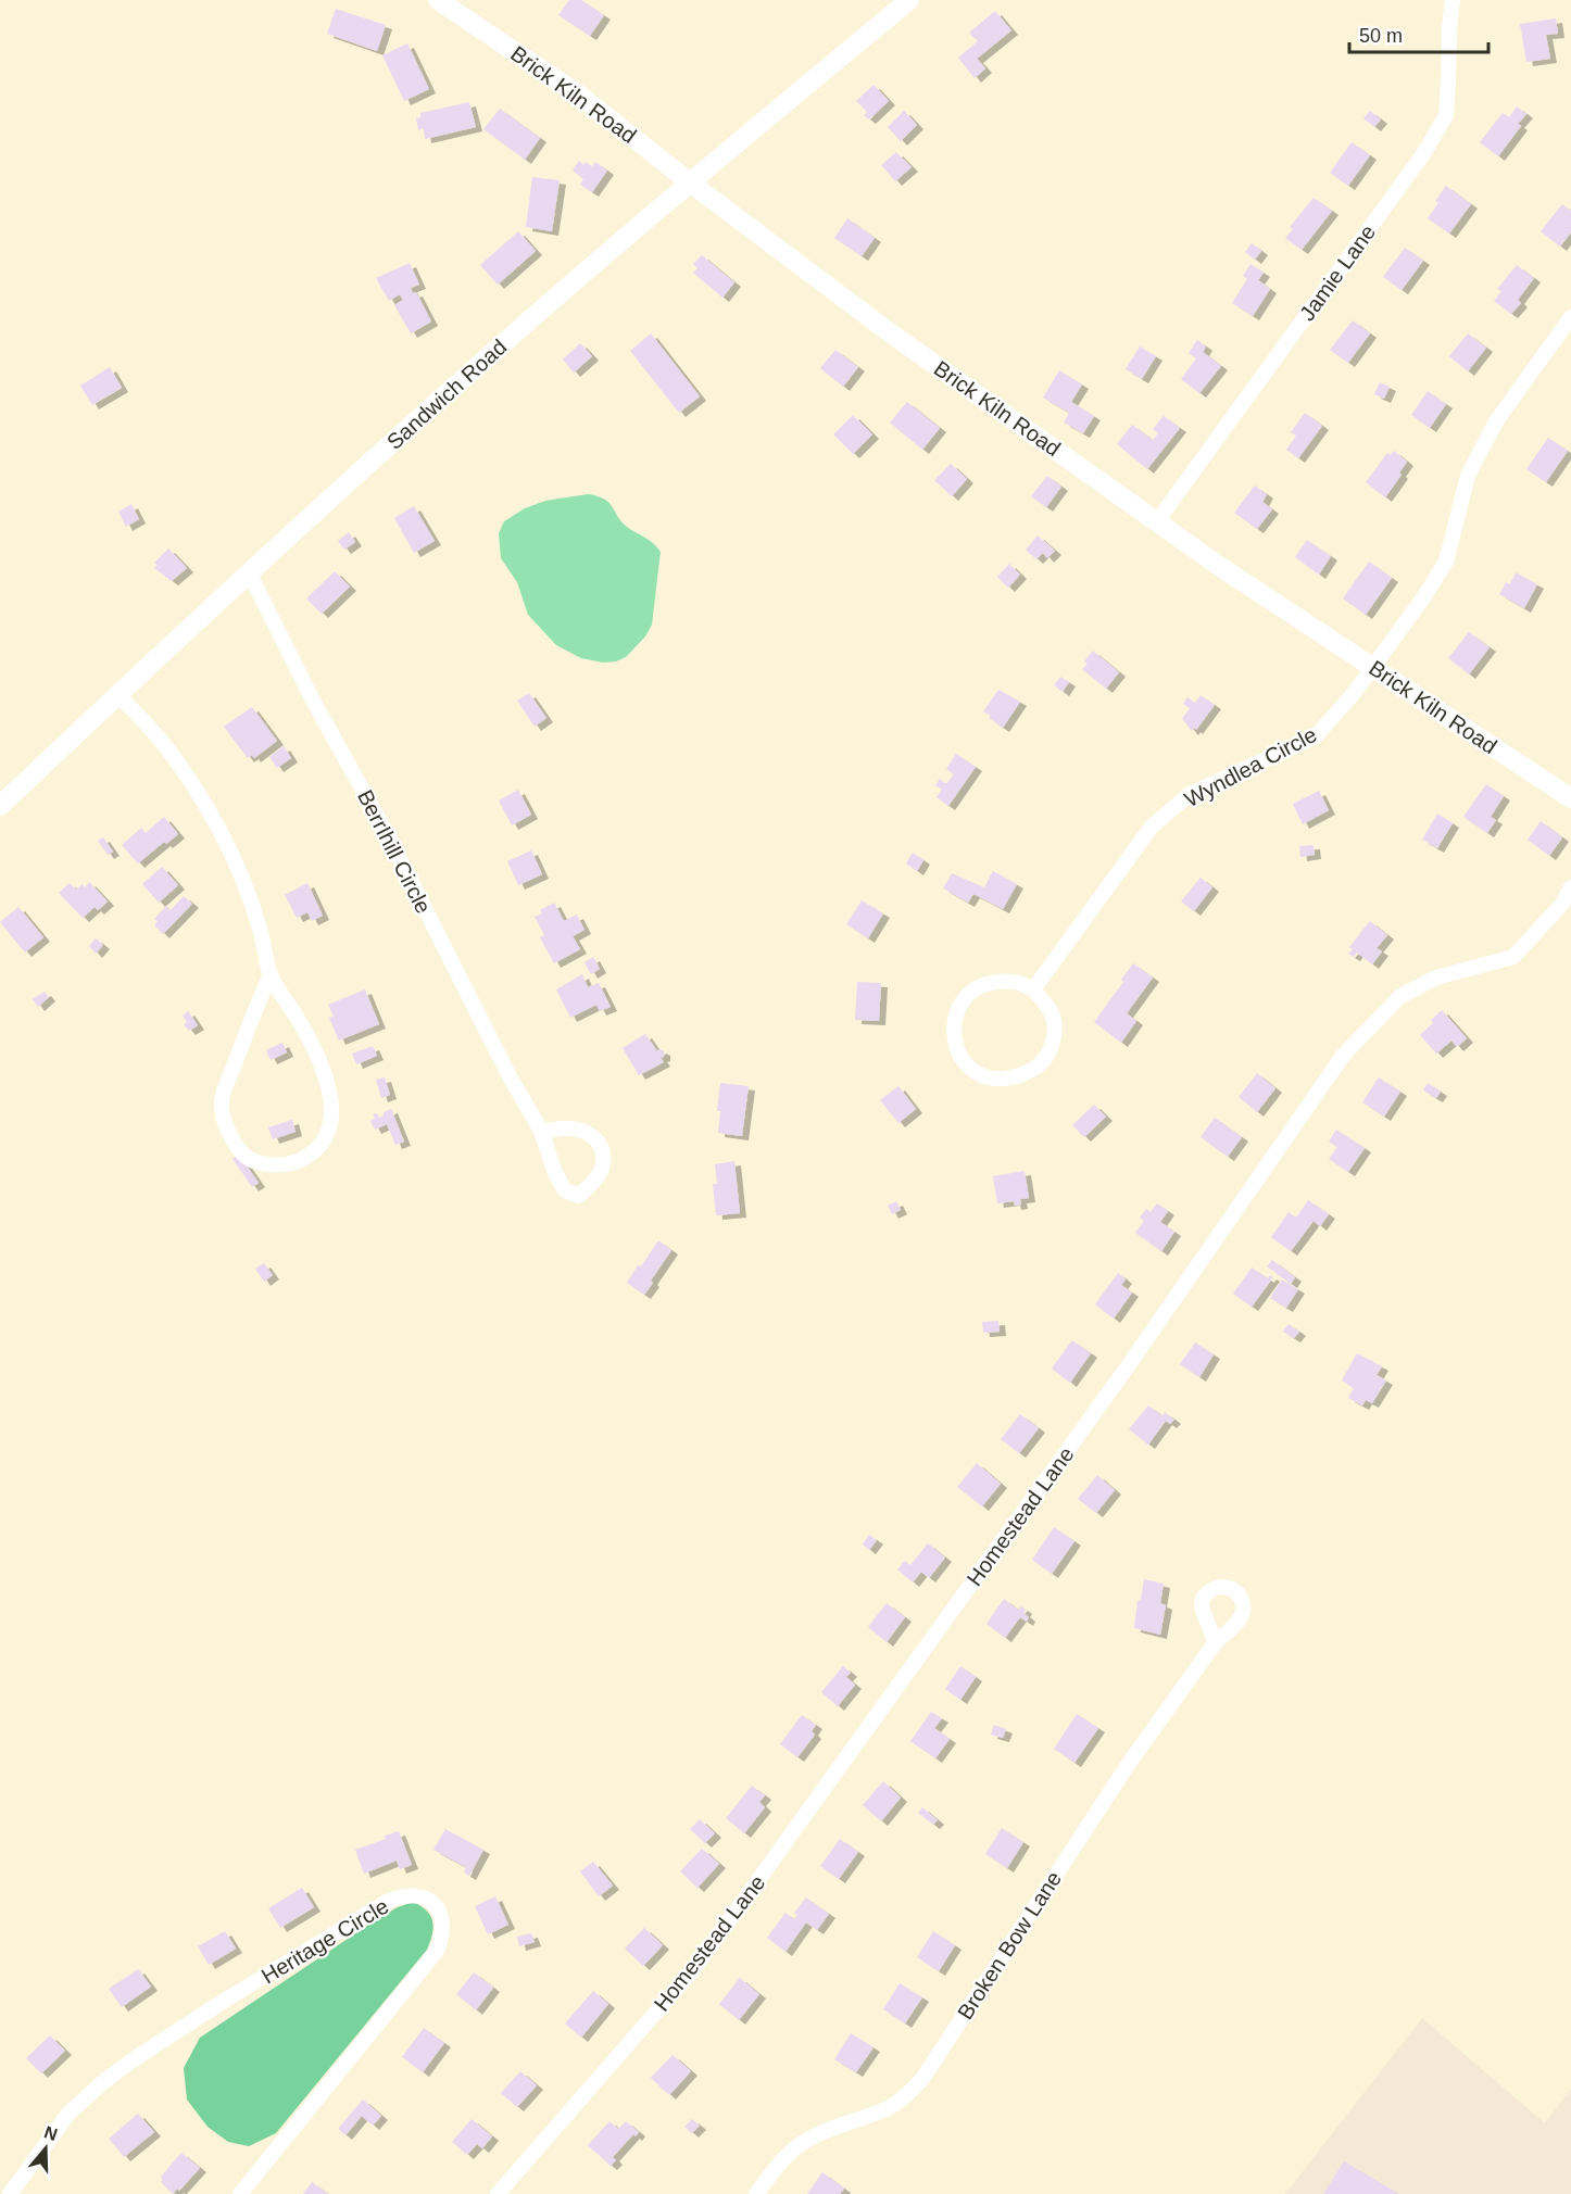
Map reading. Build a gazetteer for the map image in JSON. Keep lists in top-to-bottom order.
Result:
{
  "streets": {
    "main road": ["Brick Kiln Road", "Sandwich Road"],
    "street": [
      "Jamie Lane",
      "Wyndlea Circle",
      "BerrIhill Circle",
      "Homestead Lane",
      "Heritage Circle",
      "Broken Bow Lane"
    ]
  },
  "crossings": [
    ["Brick Kiln Road", "Jamie Lane"],
    ["Brick Kiln Road", "Sandwich Road"],
    ["Brick Kiln Road", "Wyndlea Circle"],
    ["Sandwich Road", "BerrIhill Circle"]
  ],
  "scale_bar": "50 m",
  "north": "top"
}
